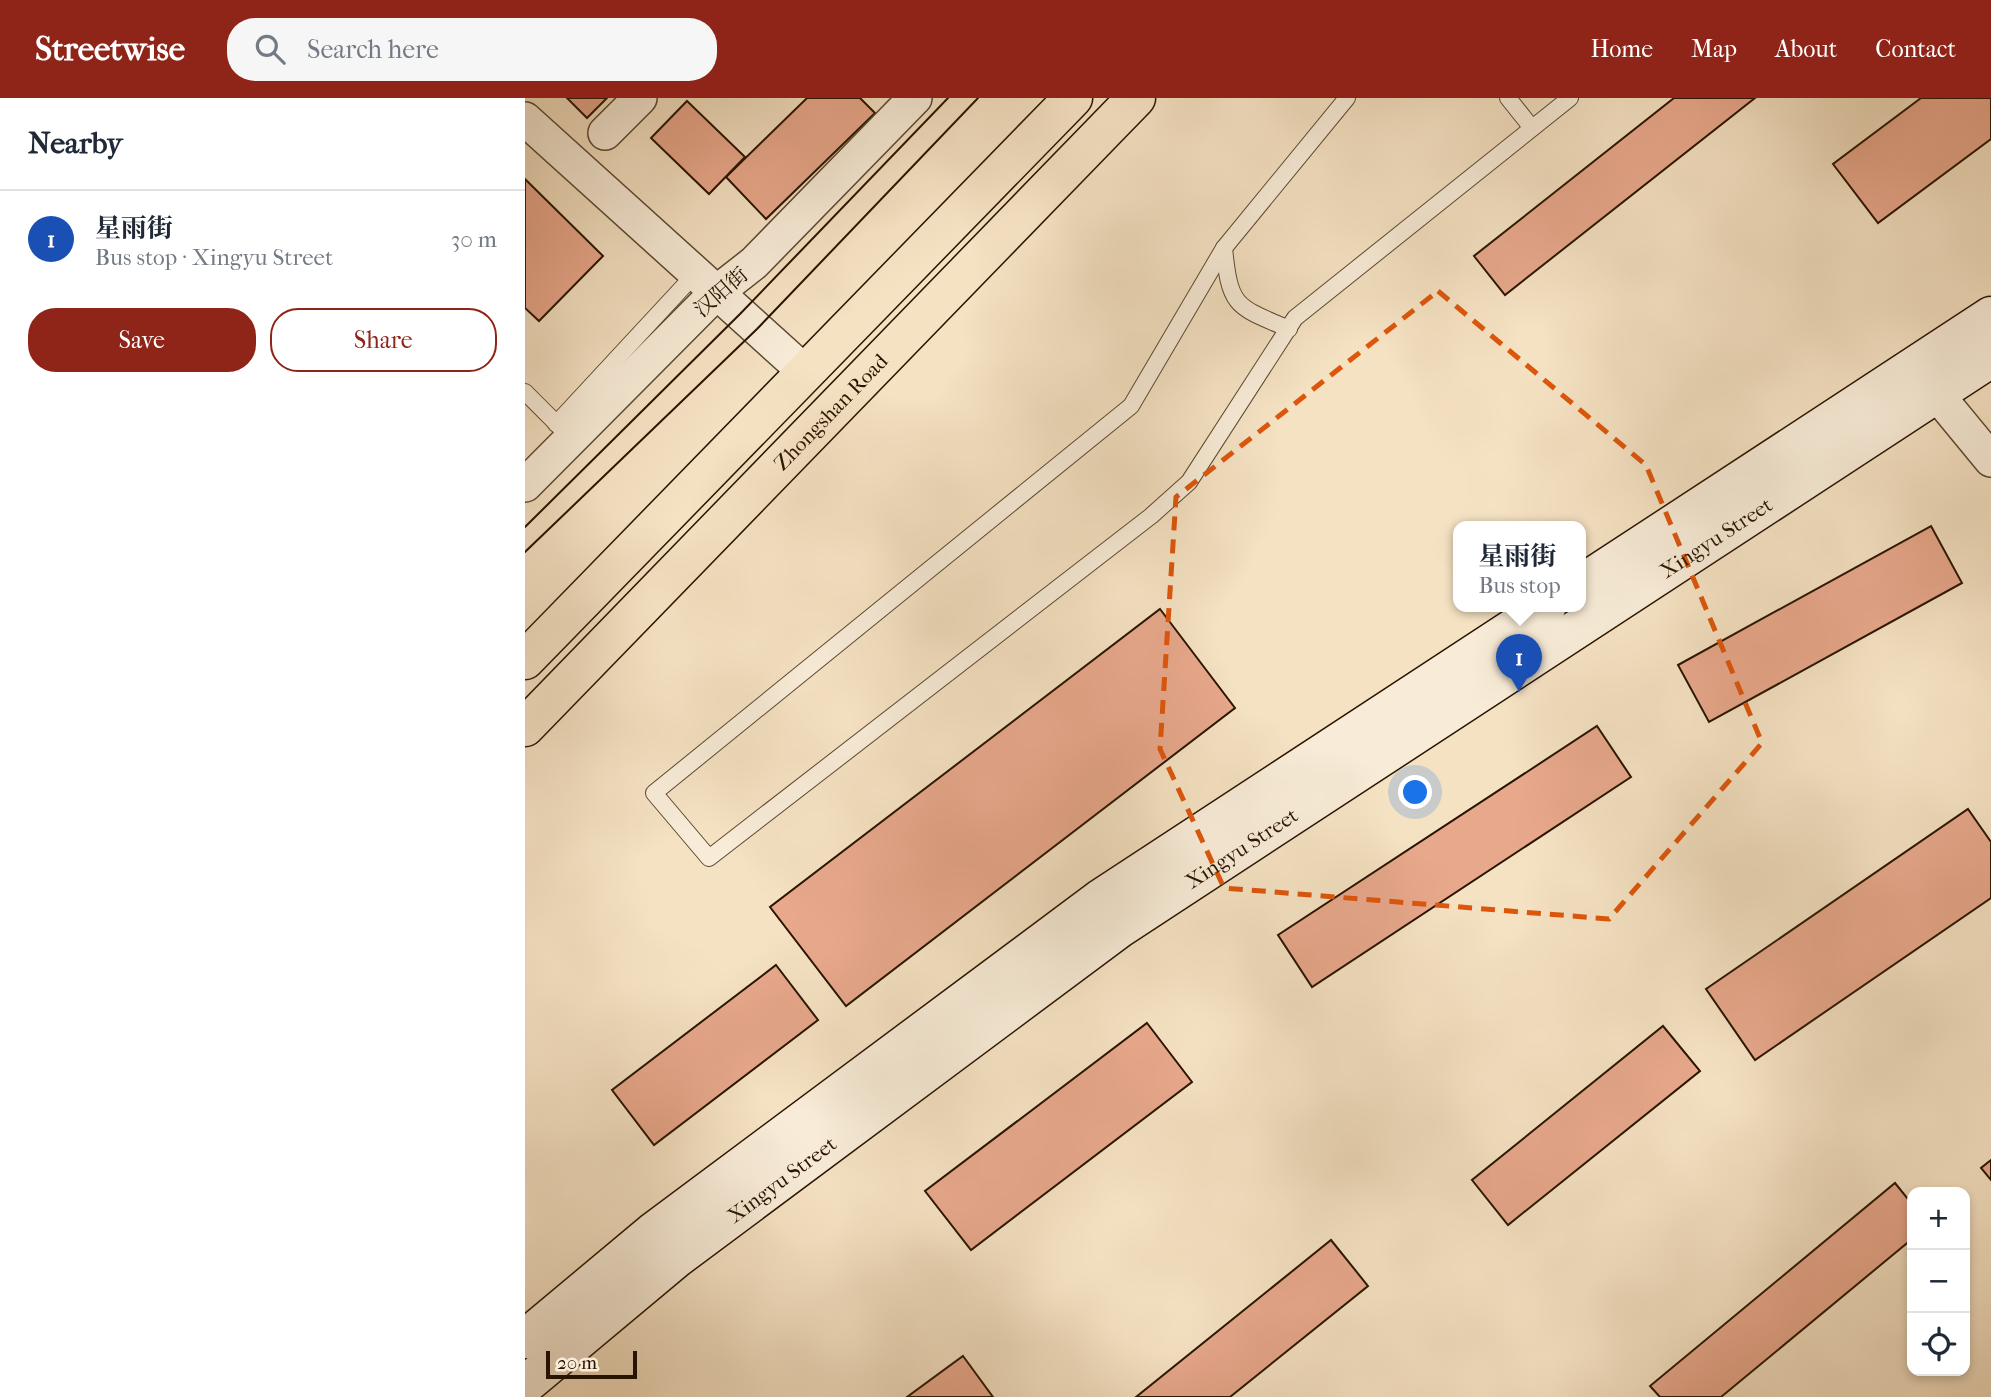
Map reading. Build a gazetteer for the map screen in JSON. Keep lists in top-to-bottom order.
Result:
{
  "streets": {
    "highway": ["Zhongshan Road"],
    "street": ["汉阳街", "Xingyu Street"]
  },
  "scale_bar": "20 m",
  "page": {
    "header": "Streetwise",
    "search": "Search here",
    "nav": [
      "Home",
      "Map",
      "About",
      "Contact"
    ],
    "heading": "Nearby",
    "list": [
      {
        "mark": "1",
        "name": "星雨街",
        "note": "Bus stop · Xingyu Street",
        "value": "30 m"
      }
    ],
    "buttons": ["Save", "Share"],
    "popup": ["星雨街", "Bus stop"],
    "pins": "1",
    "map_buttons": ["+", "−"],
    "scale": "20 m"
  }
}
